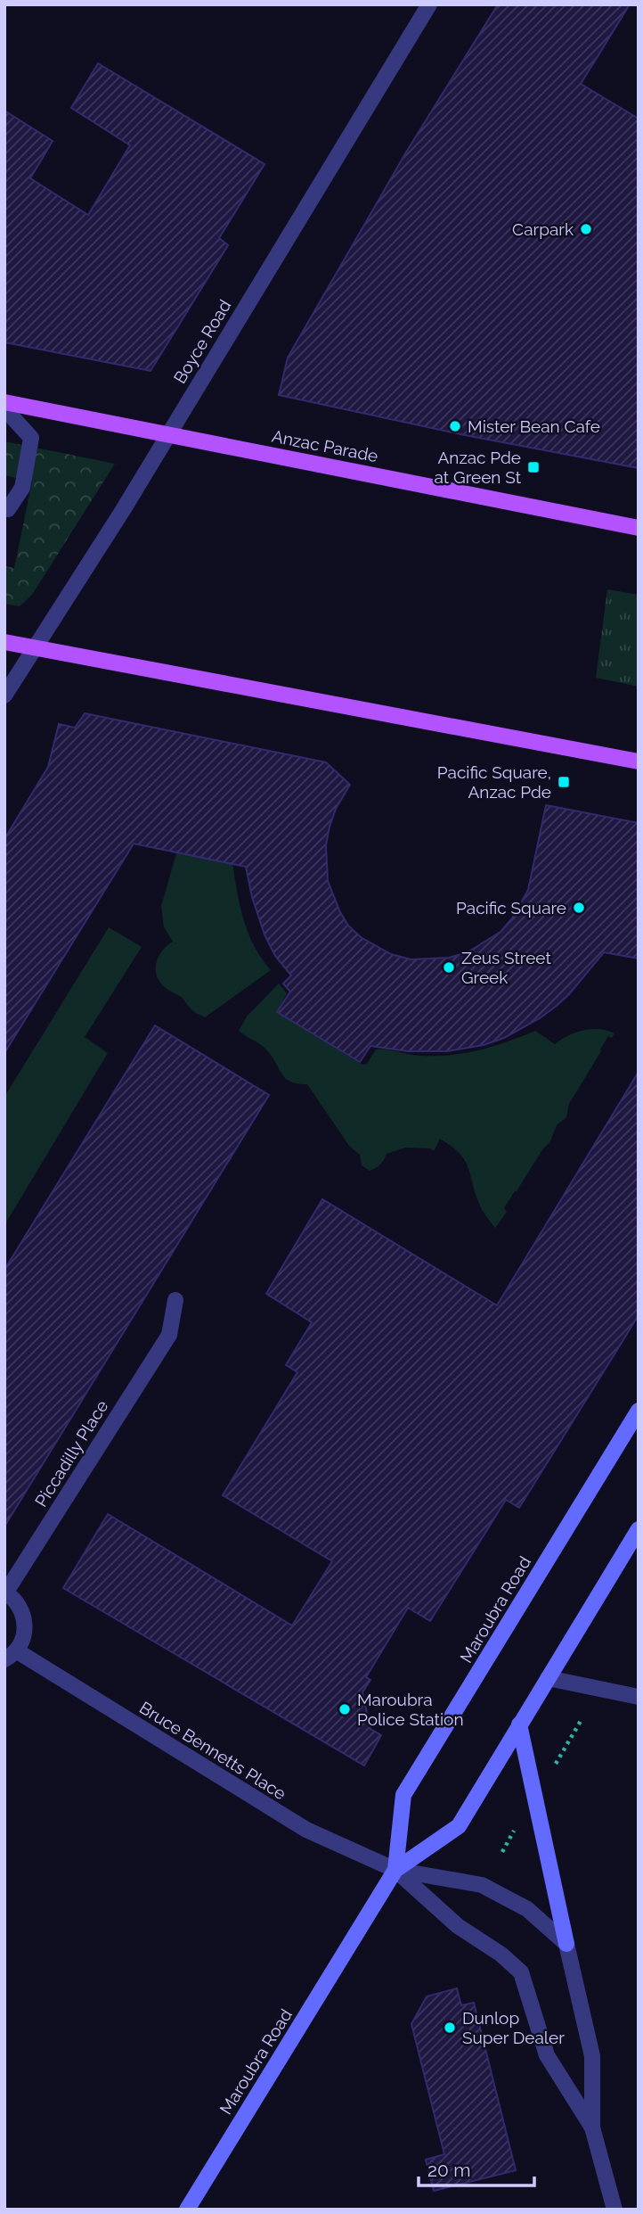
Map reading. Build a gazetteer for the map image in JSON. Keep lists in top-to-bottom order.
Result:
{
  "streets": {
    "main road": ["Anzac Parade", "Maroubra Road"],
    "street": ["Boyce Road", "Piccadilly Place", "Bruce Bennetts Place"]
  },
  "crossings": [
    ["Boyce Road", "Anzac Parade"],
    ["Maroubra Road", "Bruce Bennetts Place"]
  ],
  "places": {
    "other": [
      "Carpark",
      "Mister Bean Cafe",
      "Pacific Square",
      "Zeus Street Greek",
      "Maroubra Police Station",
      "Dunlop Super Dealer"
    ],
    "transit": ["Anzac Pde at Green St", "Pacific Square, Anzac Pde"]
  },
  "scale_bar": "20 m"
}
